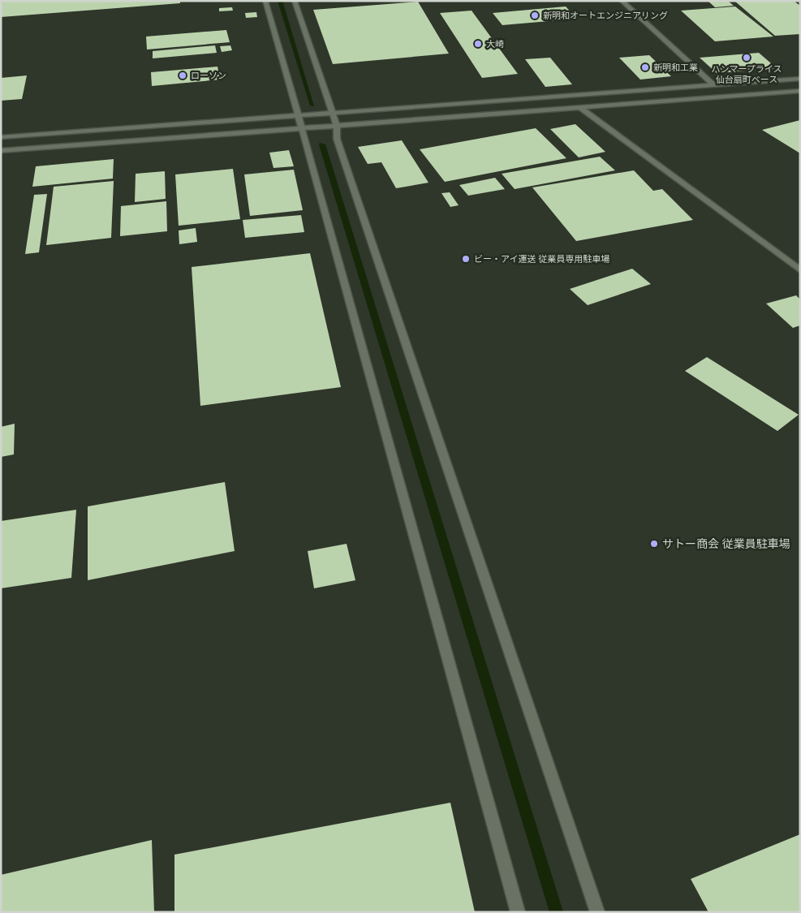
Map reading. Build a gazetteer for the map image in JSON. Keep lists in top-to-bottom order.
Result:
{
  "places": [
    "新明和オートエンジニアリング",
    "大崎",
    "ハンマープライス 仙台扇町ベース",
    "新明和工業",
    "ローソン",
    "ビー・アイ運送 従業員専用駐車場",
    "サトー商会 従業員駐車場"
  ]
}
